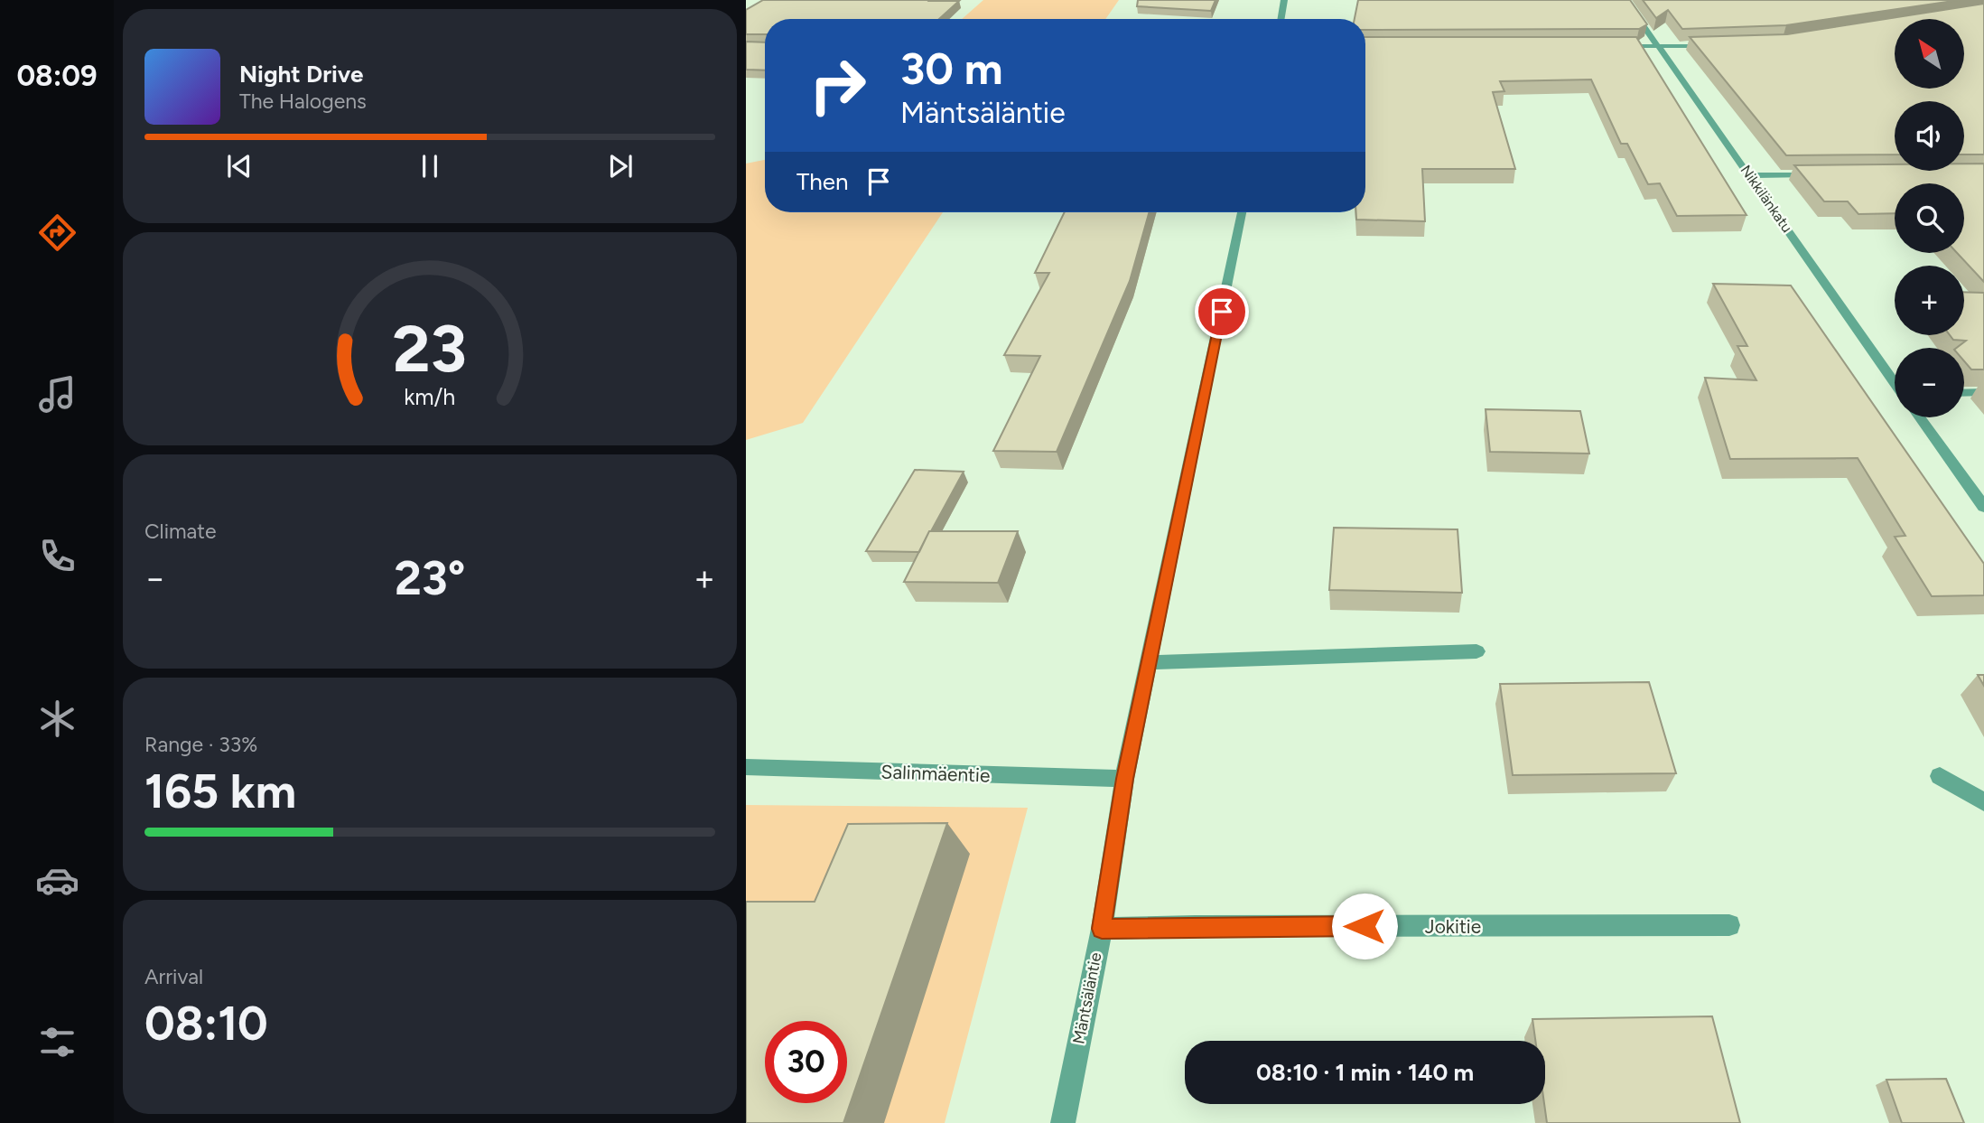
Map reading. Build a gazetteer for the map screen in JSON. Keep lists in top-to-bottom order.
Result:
{
  "streets": {
    "street": [
      "Nikkilänkatu",
      "Salinmäentie",
      "Jokitie",
      "Mäntsäläntie"
    ]
  },
  "crossings": [
    ["Salinmäentie", "Mäntsäläntie"],
    ["Jokitie", "Mäntsäläntie"]
  ],
  "north": "top left",
  "page": {
    "tabs": "08:09",
    "map_buttons": ["+", "−"],
    "turn": ["30 m", "Mäntsäläntie"],
    "song": ["Night Drive", "The Halogens"],
    "then": "Then",
    "tile": [
      "Climate",
      ["Range · 33%", "165 km"],
      ["Arrival", "08:10"]
    ],
    "heat": ["−", "23°", "+"],
    "limit": "30",
    "trip": "08:10 · 1 min · 140 m",
    "gauge": ["23", "km/h"]
  }
}
